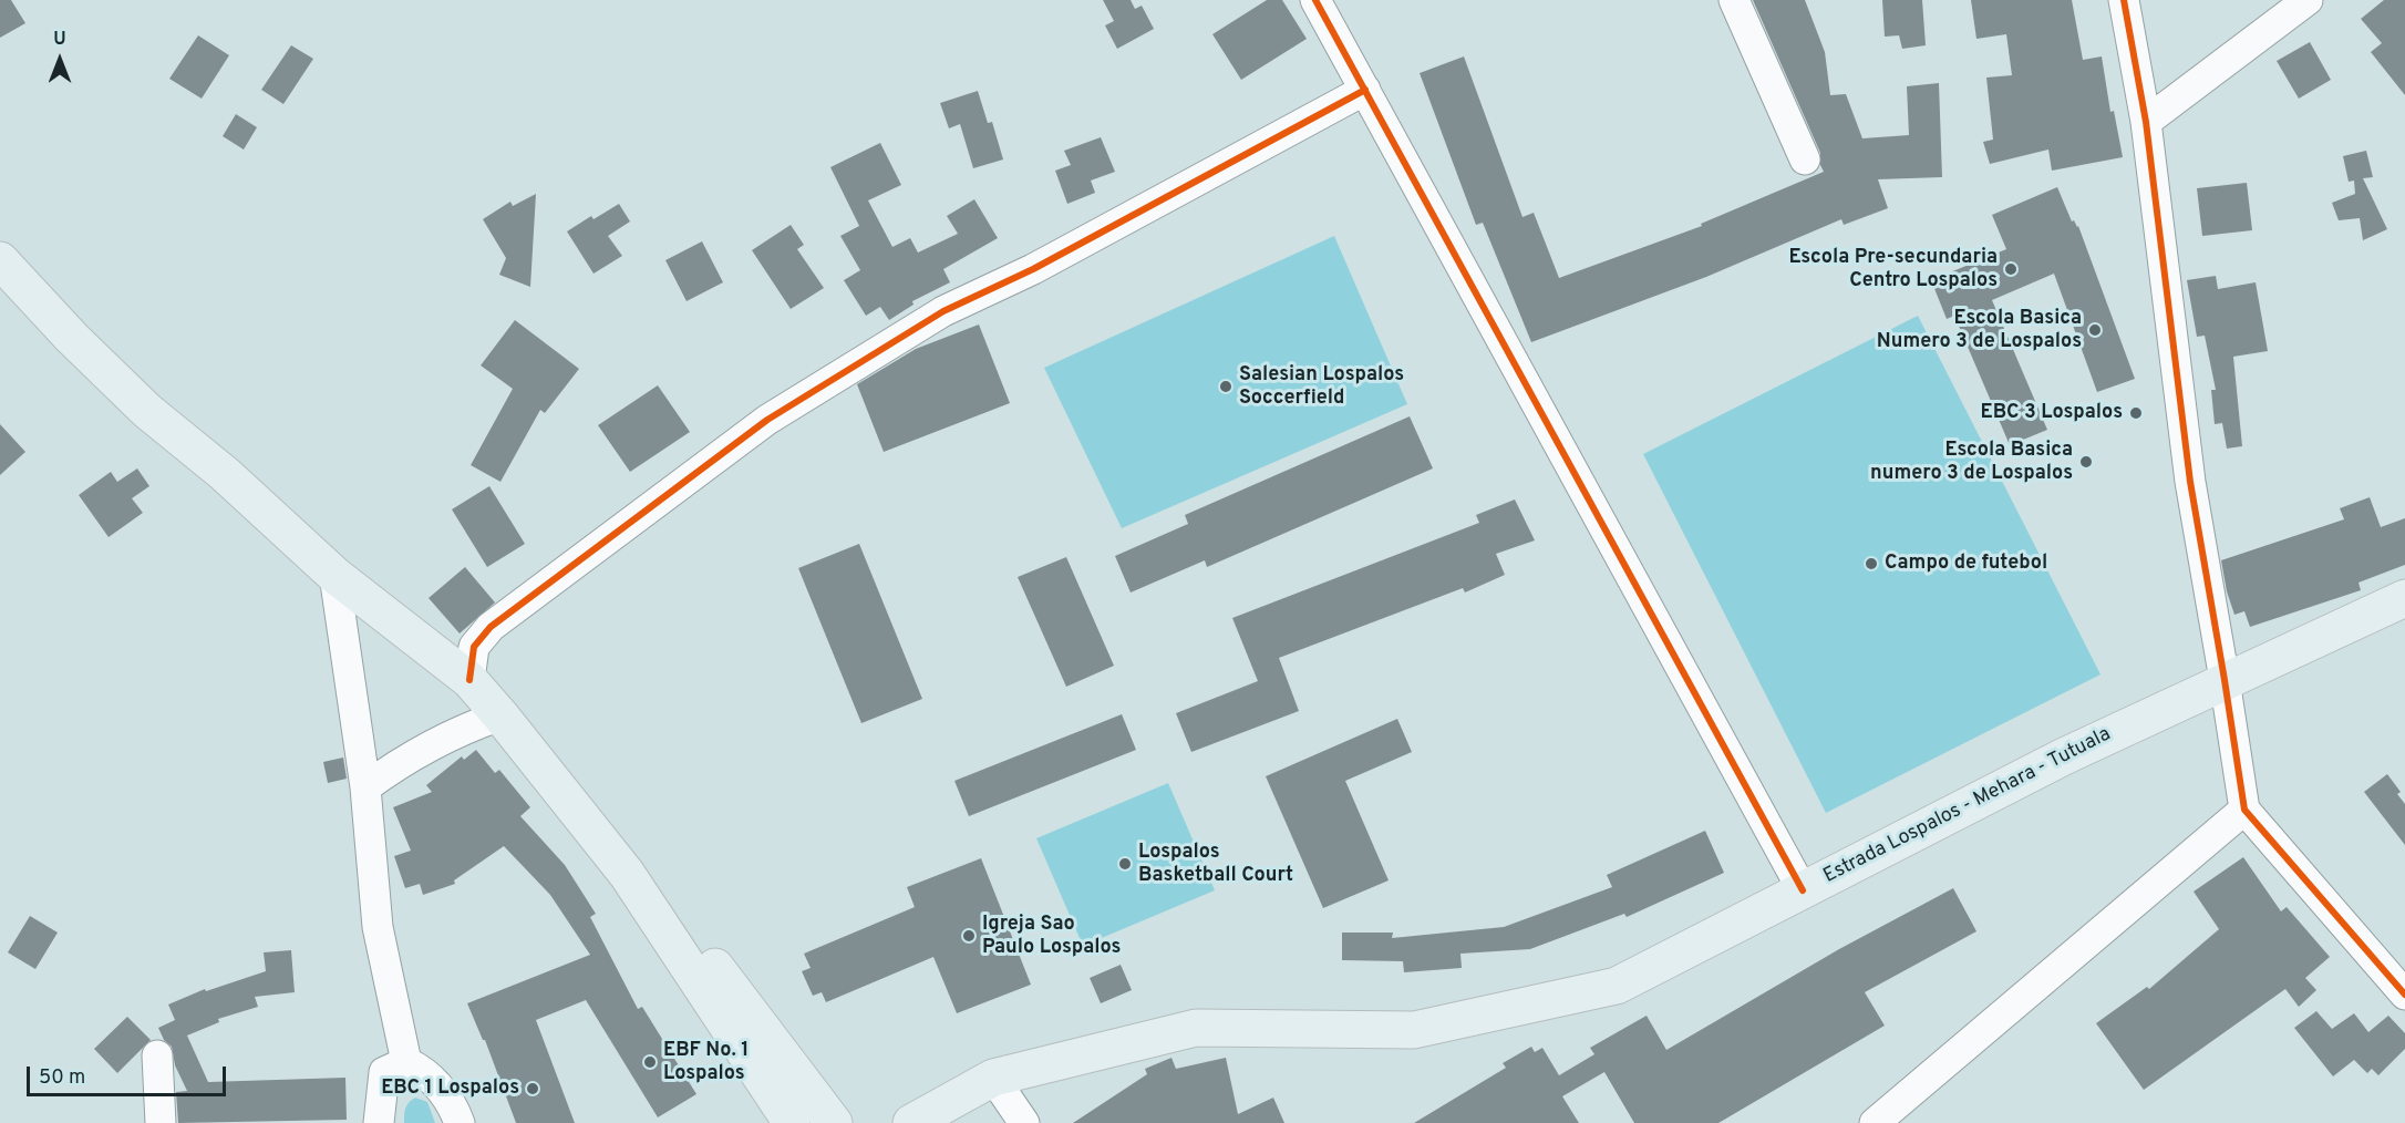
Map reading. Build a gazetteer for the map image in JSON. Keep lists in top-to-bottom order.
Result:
{
  "streets": {
    "main road": ["Estrada Lospalos - Mehara - Tutuala"]
  },
  "places": [
    "Escola Pre-secundaria Centro Lospalos",
    "Escola Basica Numero 3 de Lospalos",
    "Salesian Lospalos Soccerfield",
    "EBC 3 Lospalos",
    "Escola Basica numero 3 de Lospalos",
    "Campo de futebol",
    "Lospalos Basketball Court",
    "Igreja Sao Paulo Lospalos",
    "EBF No. 1 Lospalos",
    "EBC 1 Lospalos"
  ],
  "scale_bar": "50 m",
  "north": "top"
}
